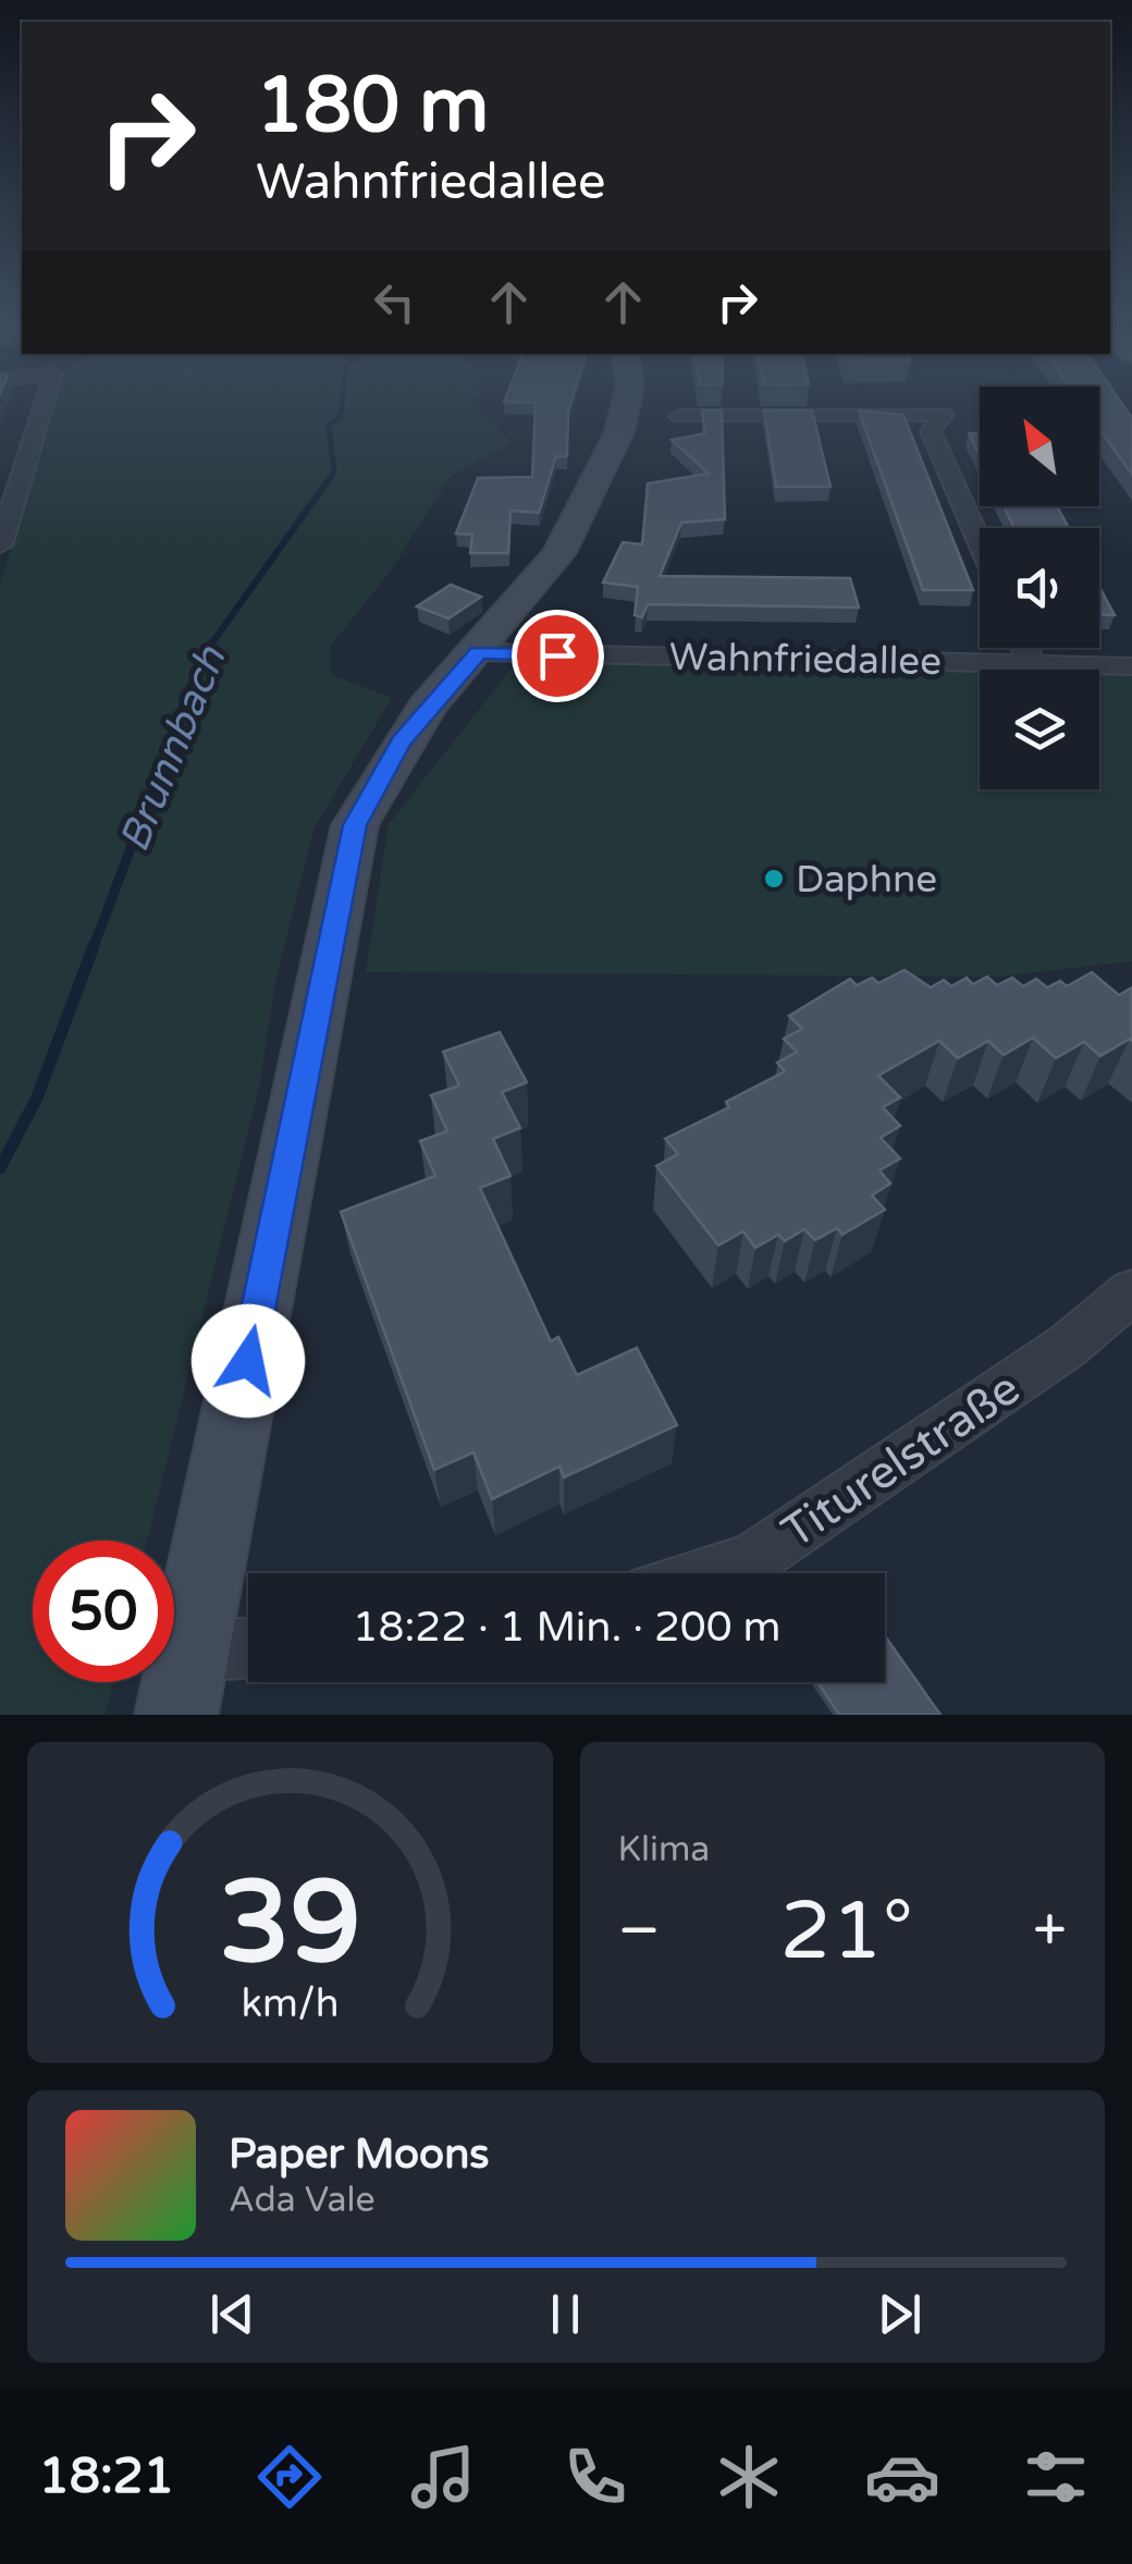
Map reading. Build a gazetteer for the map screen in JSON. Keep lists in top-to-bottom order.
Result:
{
  "streets": {
    "street": ["Wahnfriedallee", "Titurelstraße"]
  },
  "water": ["Brunnbach"],
  "places": ["Daphne"],
  "north": "top left",
  "page": {
    "turn": ["180 m", "Wahnfriedallee"],
    "limit": "50",
    "trip": "18:22 · 1 Min. · 200 m",
    "tile": "Klima",
    "heat": ["−", "21°", "+"],
    "song": ["Paper Moons", "Ada Vale"],
    "tabs": "18:21",
    "gauge": ["39", "km/h"]
  }
}
